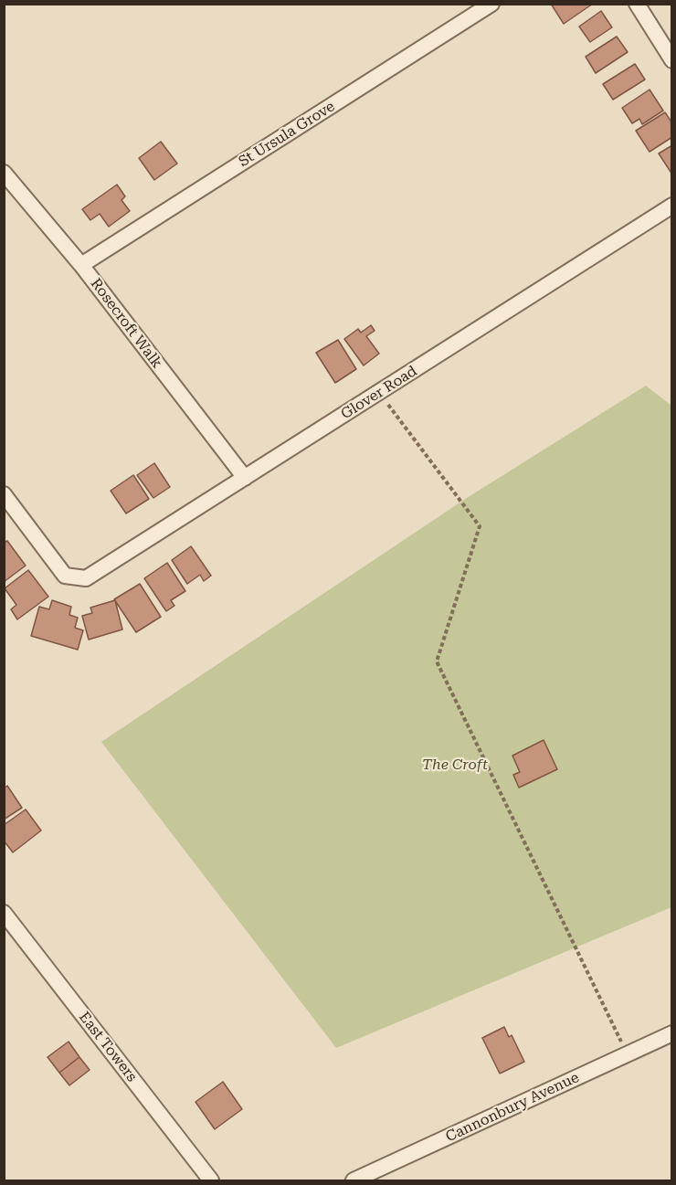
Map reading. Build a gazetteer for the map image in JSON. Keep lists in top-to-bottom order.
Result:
{
  "streets": {
    "street": [
      "St Ursula Grove",
      "Rosecroft Walk",
      "Glover Road",
      "East Towers",
      "Cannonbury Avenue"
    ]
  },
  "crossings": [
    ["St Ursula Grove", "Rosecroft Walk"],
    ["Rosecroft Walk", "Glover Road"]
  ],
  "parks": ["The Croft"]
}
